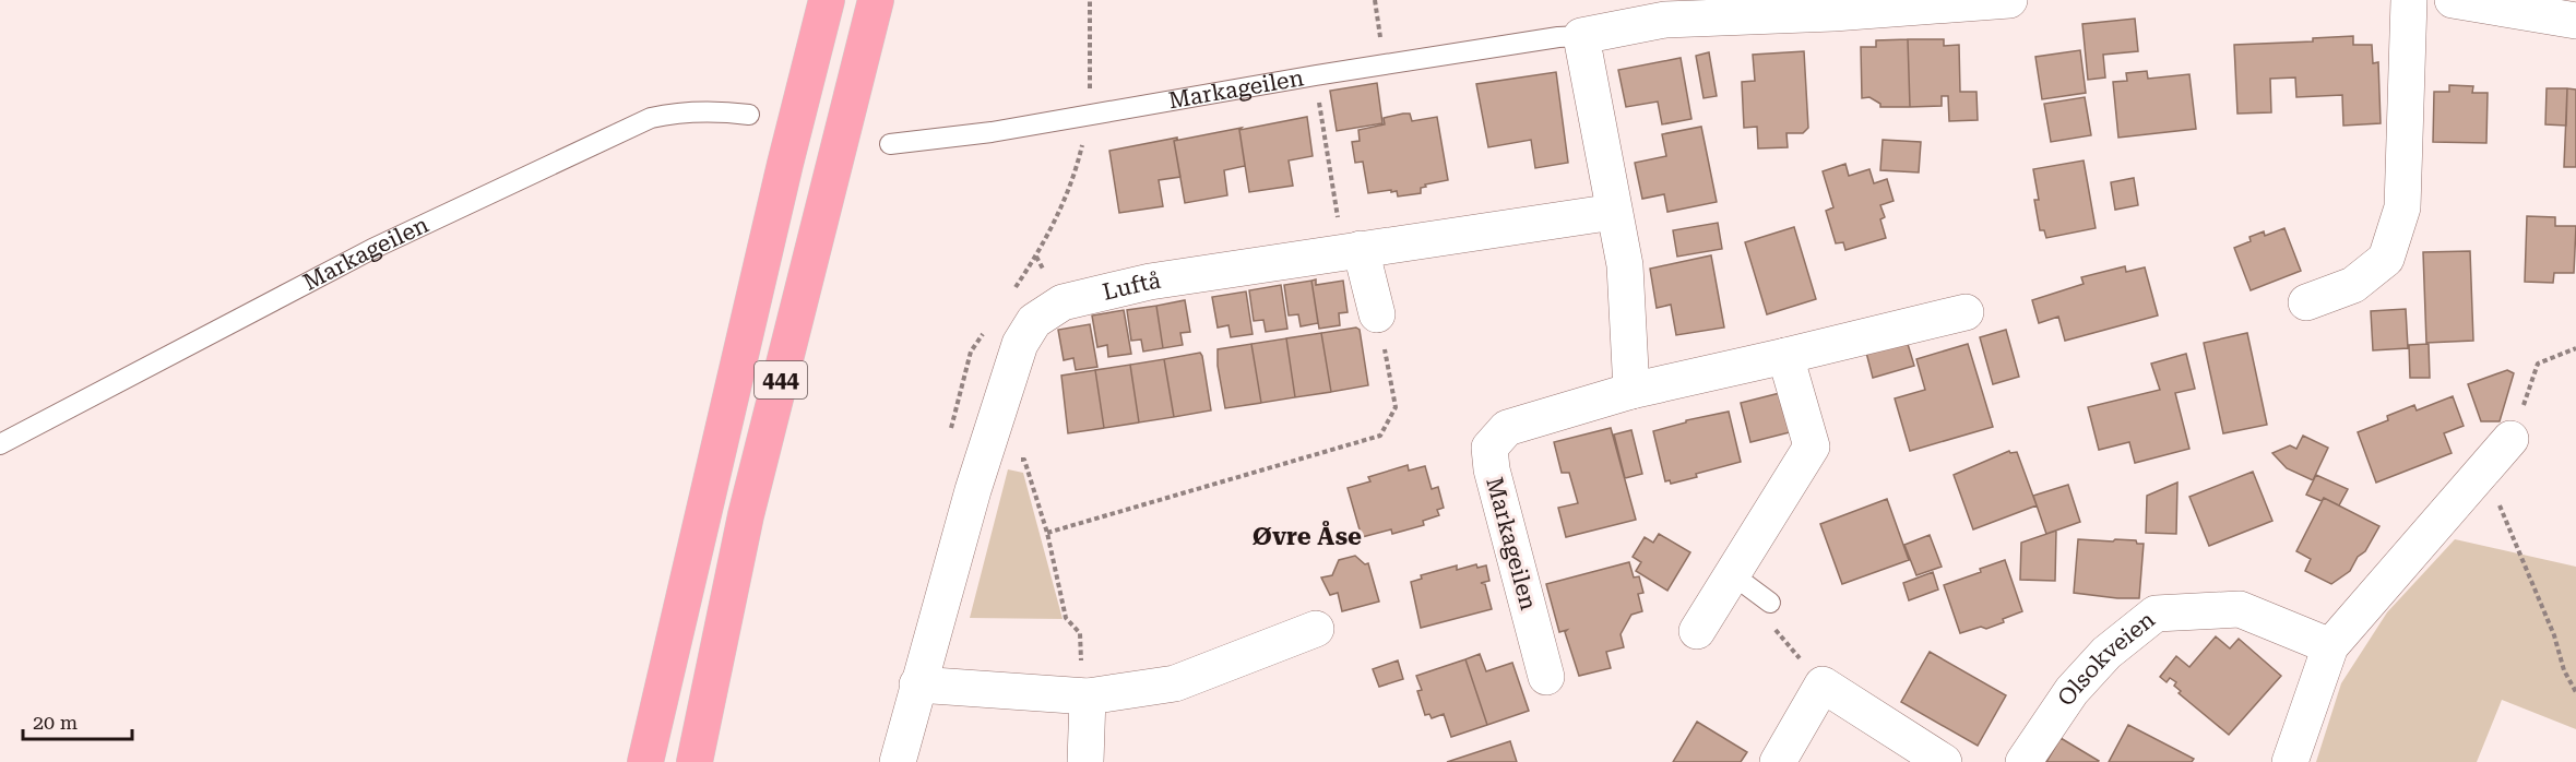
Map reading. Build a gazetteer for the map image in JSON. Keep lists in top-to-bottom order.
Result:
{
  "streets": {
    "highway": ["444"],
    "street": ["Markageilen", "Luftå", "Olsokveien"]
  },
  "districts": ["Øvre Åse"],
  "scale_bar": "20 m"
}
